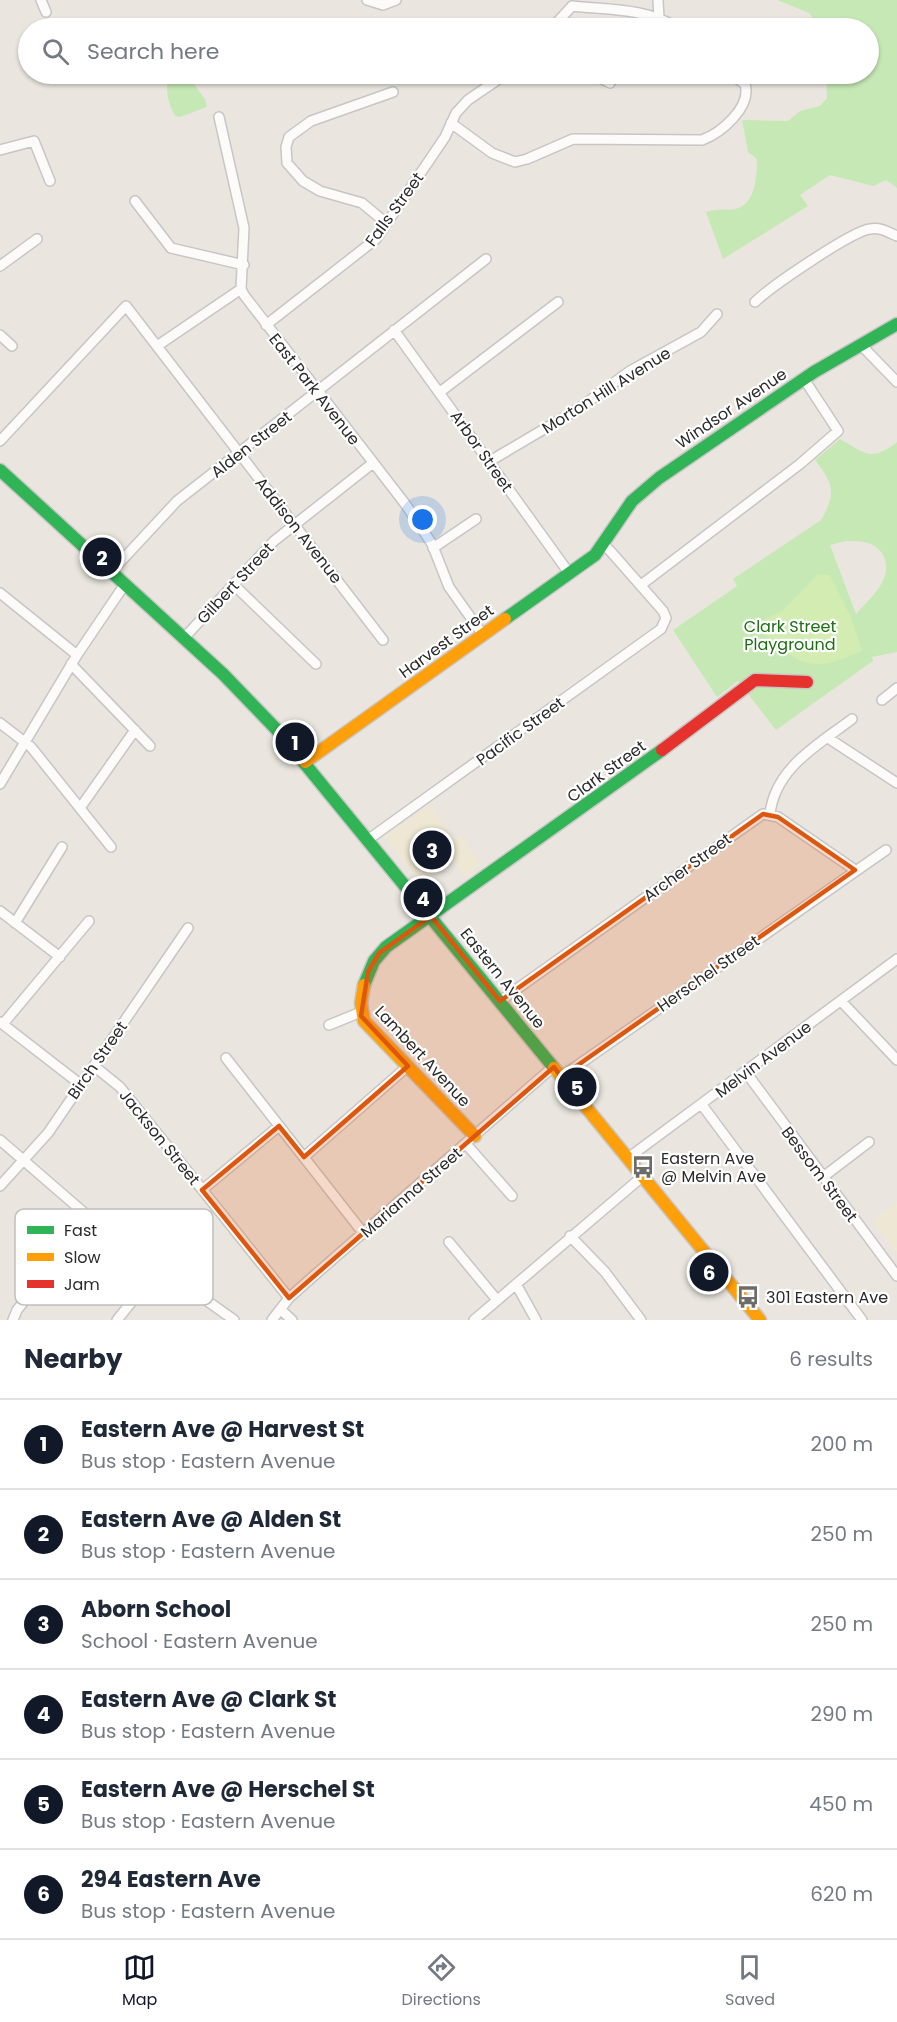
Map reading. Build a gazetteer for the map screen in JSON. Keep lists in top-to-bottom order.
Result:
{
  "streets": {
    "street": [
      "Falls Street",
      "East Park Avenue",
      "Morton Hill Avenue",
      "Windsor Avenue",
      "Alden Street",
      "Arbor Street",
      "Addison Avenue",
      "Gilbert Street",
      "Harvest Street",
      "Pacific Street",
      "Clark Street",
      "Archer Street",
      "Herschel Street",
      "Eastern Avenue",
      "Lambert Avenue",
      "Melvin Avenue",
      "Birch Street",
      "Jackson Street",
      "Bessom Street",
      "Marianna Street"
    ]
  },
  "crossings": [
    ["Falls Street", "East Park Avenue"],
    ["East Park Avenue", "Alden Street"],
    ["East Park Avenue", "Gilbert Street"],
    ["East Park Avenue", "Harvest Street"],
    ["Morton Hill Avenue", "Arbor Street"],
    ["Windsor Avenue", "Harvest Street"],
    ["Alden Street", "Arbor Street"],
    ["Alden Street", "Addison Avenue"],
    ["Alden Street", "Eastern Avenue"],
    ["Arbor Street", "Harvest Street"],
    ["Addison Avenue", "Gilbert Street"],
    ["Gilbert Street", "Eastern Avenue"],
    ["Harvest Street", "Eastern Avenue"],
    ["Pacific Street", "Eastern Avenue"],
    ["Clark Street", "Eastern Avenue"],
    ["Clark Street", "Lambert Avenue"],
    ["Archer Street", "Eastern Avenue"],
    ["Herschel Street", "Eastern Avenue"],
    ["Herschel Street", "Marianna Street"],
    ["Eastern Avenue", "Lambert Avenue"],
    ["Eastern Avenue", "Melvin Avenue"],
    ["Eastern Avenue", "Marianna Street"],
    ["Lambert Avenue", "Marianna Street"],
    ["Melvin Avenue", "Bessom Street"],
    ["Birch Street", "Jackson Street"],
    ["Jackson Street", "Marianna Street"]
  ],
  "parks": ["Clark Street Playground"],
  "places": {
    "bus stop": ["Eastern Ave @ Melvin Ave", "301 Eastern Ave"]
  },
  "legend": ["Fast", "Slow", "Jam"],
  "page": {
    "search": "Search here",
    "pins": [
      "2",
      "1",
      "3",
      "4",
      "5",
      "6"
    ],
    "heading": ["Nearby", "6 results"],
    "list": [
      {
        "mark": "1",
        "name": "Eastern Ave @ Harvest St",
        "note": "Bus stop · Eastern Avenue",
        "value": "200 m"
      },
      {
        "mark": "2",
        "name": "Eastern Ave @ Alden St",
        "note": "Bus stop · Eastern Avenue",
        "value": "250 m"
      },
      {
        "mark": "3",
        "name": "Aborn School",
        "note": "School · Eastern Avenue",
        "value": "250 m"
      },
      {
        "mark": "4",
        "name": "Eastern Ave @ Clark St",
        "note": "Bus stop · Eastern Avenue",
        "value": "290 m"
      },
      {
        "mark": "5",
        "name": "Eastern Ave @ Herschel St",
        "note": "Bus stop · Eastern Avenue",
        "value": "450 m"
      },
      {
        "mark": "6",
        "name": "294 Eastern Ave",
        "note": "Bus stop · Eastern Avenue",
        "value": "620 m"
      }
    ],
    "nav": ["Map", "Directions", "Saved"]
  }
}
